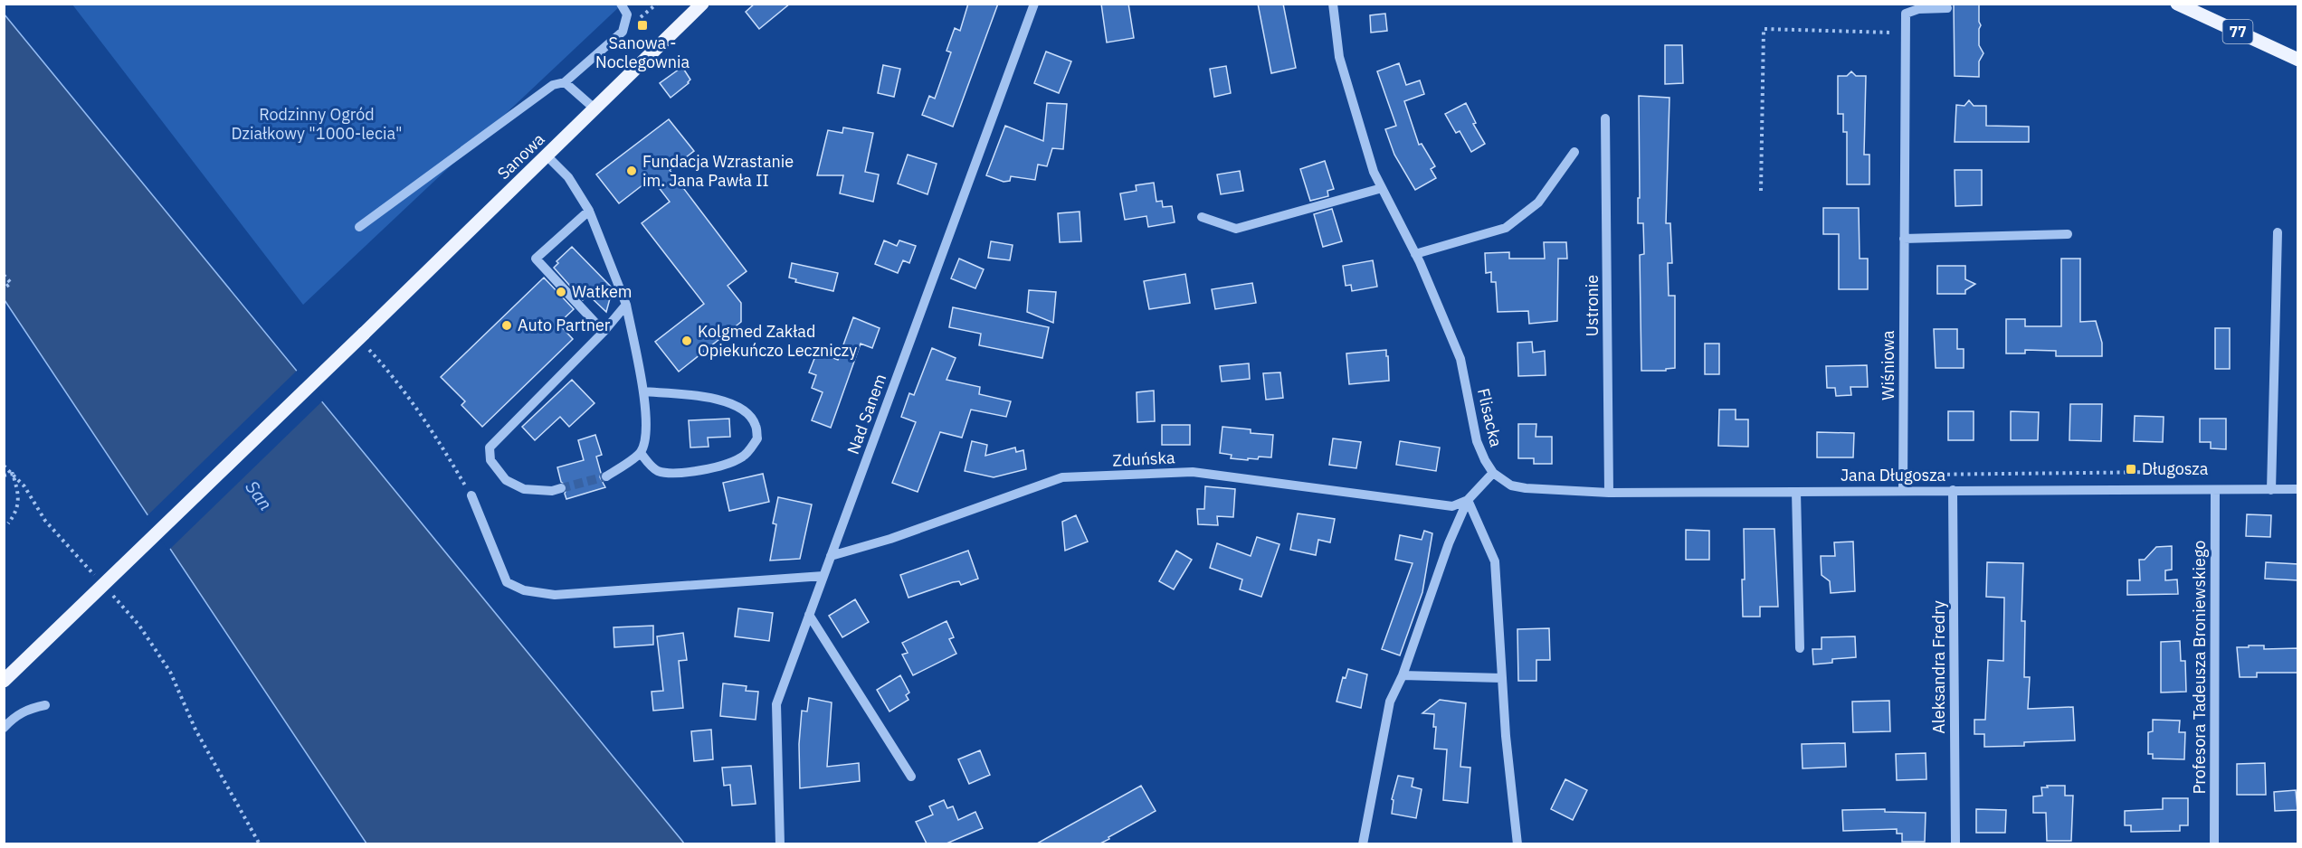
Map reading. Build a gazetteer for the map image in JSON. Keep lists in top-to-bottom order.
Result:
{
  "streets": {
    "main road": ["77", "Sanowa"],
    "street": [
      "Ustronie",
      "Wiśniowa",
      "Nad Sanem",
      "Flisacka",
      "Zduńska",
      "Jana Długosza",
      "Aleksandra Fredry",
      "Profesora Tadeusza Broniewskiego"
    ]
  },
  "crossings": [
    ["Ustronie", "Jana Długosza"],
    ["Wiśniowa", "Jana Długosza"],
    ["Nad Sanem", "Zduńska"],
    ["Flisacka", "Jana Długosza"],
    ["Jana Długosza", "Aleksandra Fredry"],
    ["Jana Długosza", "Profesora Tadeusza Broniewskiego"]
  ],
  "water": ["San"],
  "parks": ["Rodzinny Ogród Działkowy \"1000-lecia\""],
  "places": {
    "transit": ["Sanowa - Noclegownia", "Długosza"],
    "other": [
      "Fundacja Wzrastanie im. Jana Pawła II",
      "Watkem",
      "Auto Partner",
      "Kolgmed Zakład Opiekuńczo Leczniczy"
    ]
  }
}
